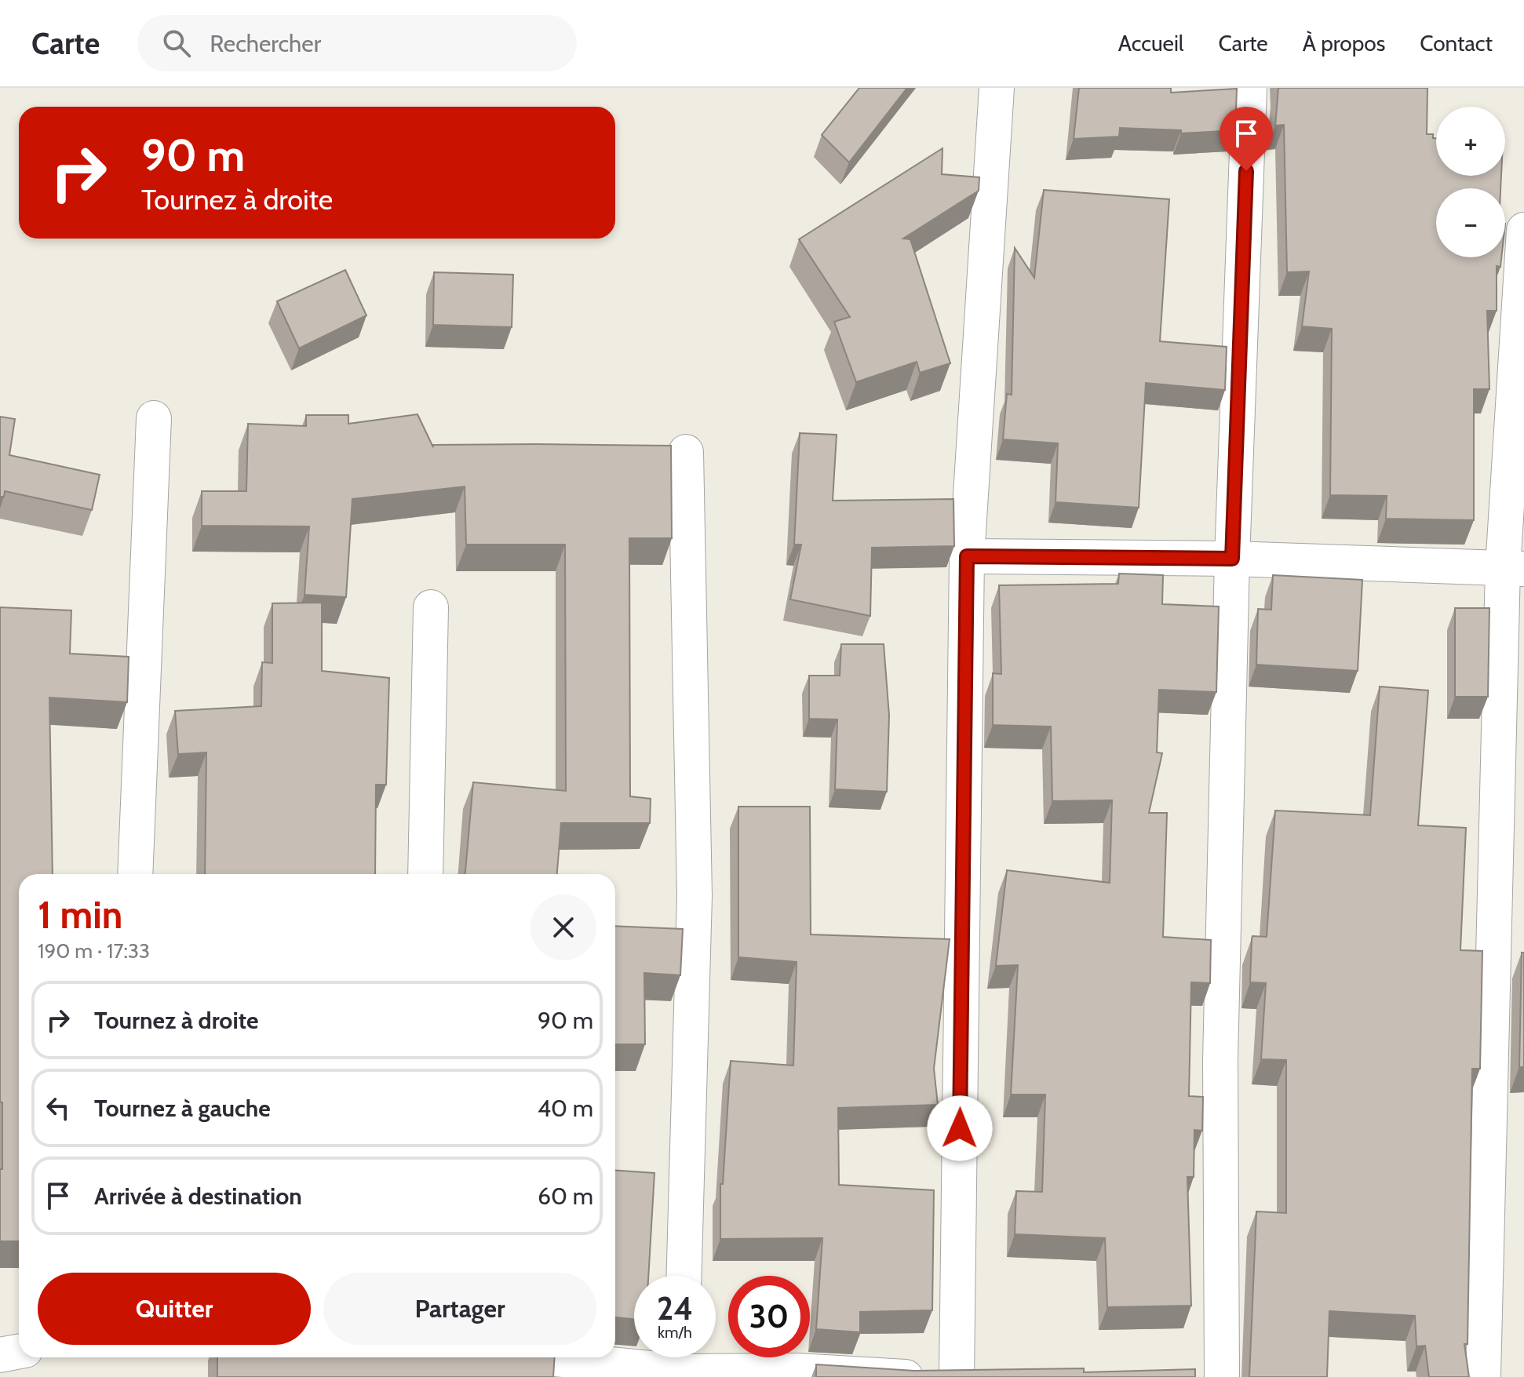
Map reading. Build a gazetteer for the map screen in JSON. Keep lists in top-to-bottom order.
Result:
{
  "page": {
    "header": "Carte",
    "search": "Rechercher",
    "nav": [
      "Accueil",
      "Carte",
      "À propos",
      "Contact"
    ],
    "map_buttons": ["+", "−"],
    "turn": ["90 m", "Tournez à droite"],
    "heading": ["1 min", "190 m · 17:33"],
    "list": [
      {
        "name": "Tournez à droite",
        "value": "90 m"
      },
      {
        "name": "Tournez à gauche",
        "value": "40 m"
      },
      {
        "name": "Arrivée à destination",
        "value": "60 m"
      }
    ],
    "buttons": ["Quitter", "Partager"],
    "speed": "24 km/h",
    "limit": "30"
  }
}
